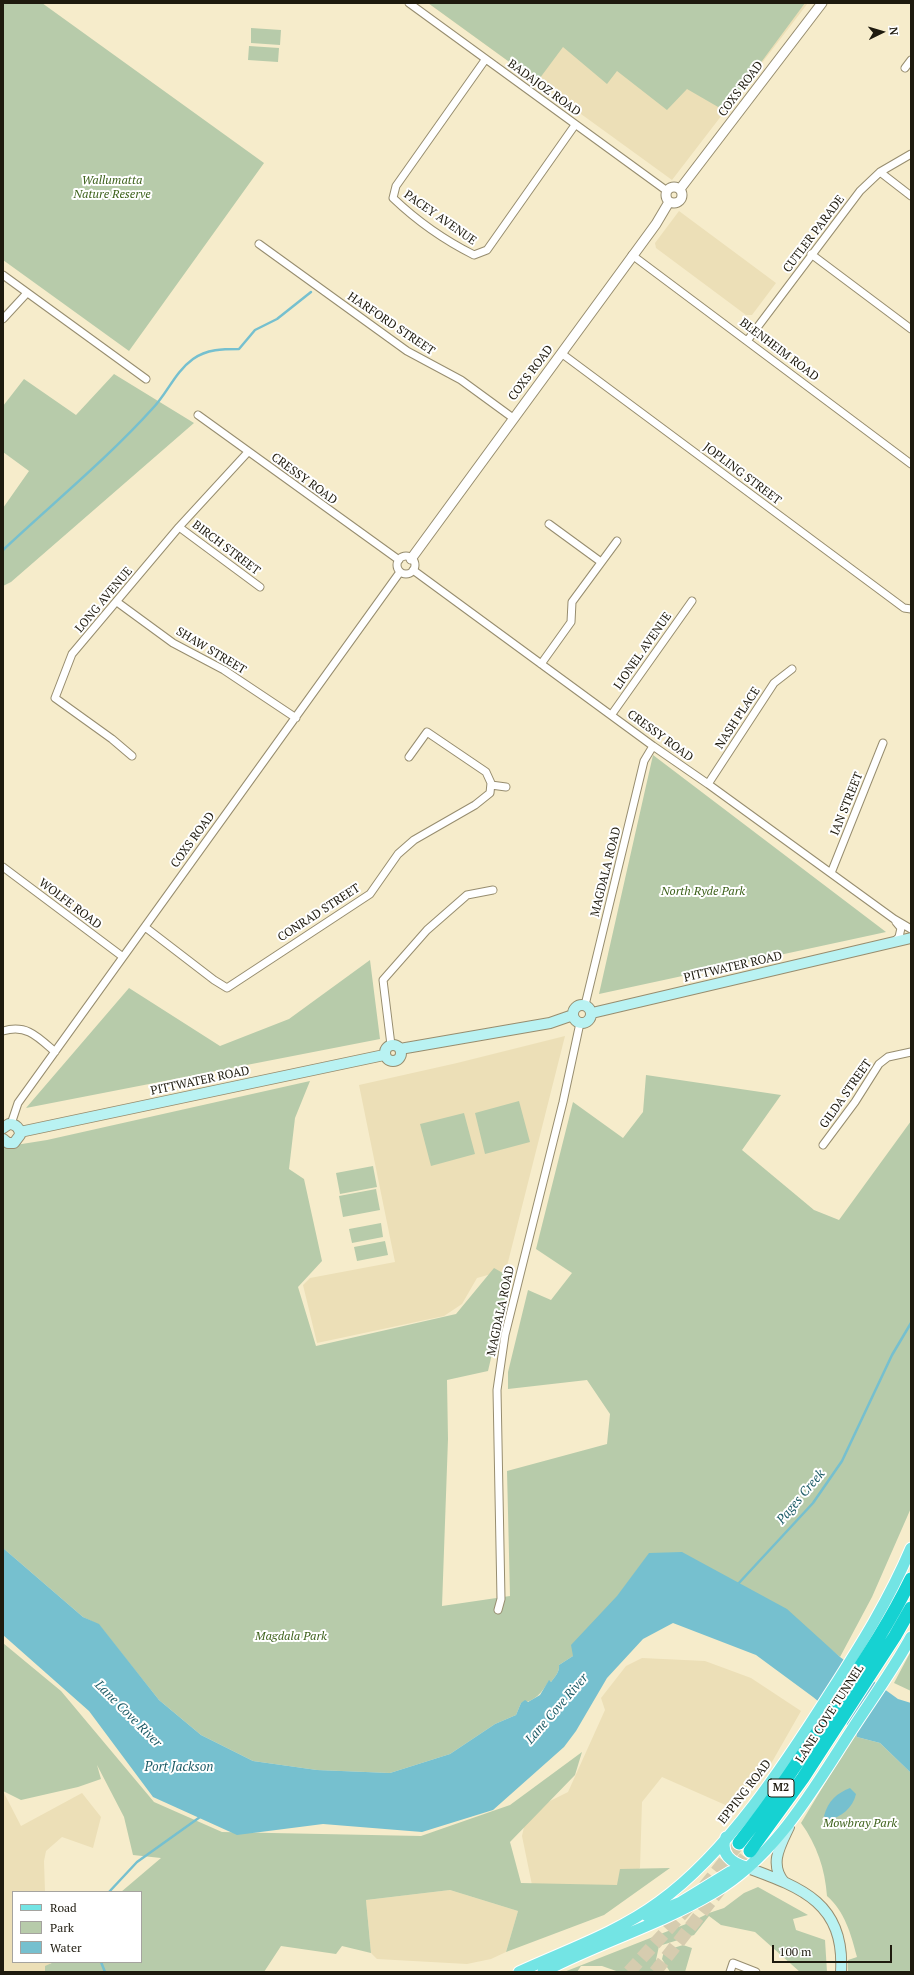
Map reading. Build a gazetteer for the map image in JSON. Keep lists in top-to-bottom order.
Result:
{
  "streets": {
    "highway": ["LANE COVE TUNNEL", "M2"],
    "main road": ["PITTWATER ROAD", "EPPING ROAD"],
    "street": [
      "BADAJOZ ROAD",
      "COXS ROAD",
      "PACEY AVENUE",
      "CUTLER PARADE",
      "HARFORD STREET",
      "BLENHEIM ROAD",
      "JOPLING STREET",
      "CRESSY ROAD",
      "BIRCH STREET",
      "LONG AVENUE",
      "SHAW STREET",
      "LIONEL AVENUE",
      "NASH PLACE",
      "IAN STREET",
      "MAGDALA ROAD",
      "WOLFE ROAD",
      "CONRAD STREET",
      "GILDA STREET"
    ]
  },
  "crossings": [
    ["BADAJOZ ROAD", "COXS ROAD"],
    ["BADAJOZ ROAD", "PACEY AVENUE"],
    ["COXS ROAD", "HARFORD STREET"],
    ["COXS ROAD", "BLENHEIM ROAD"],
    ["COXS ROAD", "JOPLING STREET"],
    ["COXS ROAD", "CRESSY ROAD"],
    ["COXS ROAD", "SHAW STREET"],
    ["COXS ROAD", "WOLFE ROAD"],
    ["COXS ROAD", "CONRAD STREET"],
    ["CUTLER PARADE", "BLENHEIM ROAD"],
    ["CRESSY ROAD", "LONG AVENUE"],
    ["CRESSY ROAD", "LIONEL AVENUE"],
    ["CRESSY ROAD", "NASH PLACE"],
    ["CRESSY ROAD", "IAN STREET"],
    ["CRESSY ROAD", "MAGDALA ROAD"],
    ["BIRCH STREET", "LONG AVENUE"],
    ["LONG AVENUE", "SHAW STREET"],
    ["MAGDALA ROAD", "PITTWATER ROAD"],
    ["LANE COVE TUNNEL", "EPPING ROAD"]
  ],
  "water": ["Pages Creek", "Lane Cove River", "Port Jackson"],
  "parks": [
    "Wallumatta Nature Reserve",
    "North Ryde Park",
    "Magdala Park",
    "Mowbray Park"
  ],
  "legend": ["Road", "Park", "Water"],
  "scale_bar": "100 m",
  "north": "right"
}
